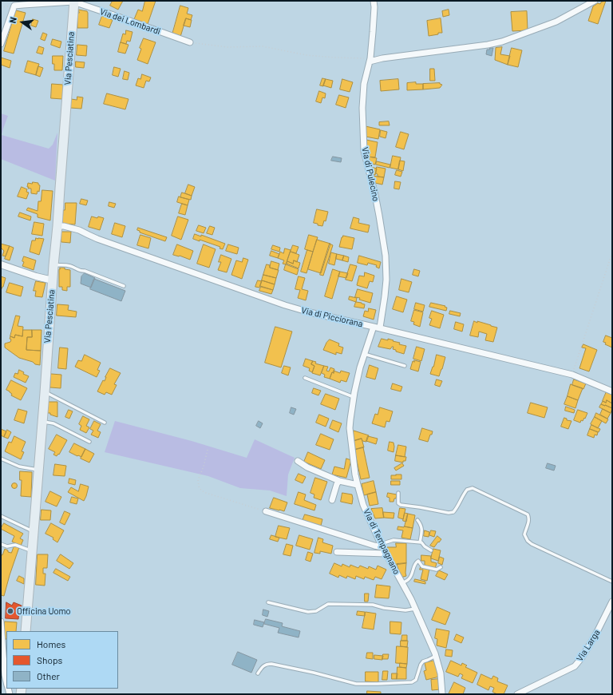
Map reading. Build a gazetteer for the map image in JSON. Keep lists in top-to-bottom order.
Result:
{
  "streets": {
    "main road": ["Via Pesciatina"],
    "street": [
      "Via dei Lombardi",
      "Via di Pulecino",
      "Via di Picciorana",
      "Via di Tempagnano",
      "Via Larga"
    ]
  },
  "crossings": [
    ["Via dei Lombardi", "Via Pesciatina"],
    ["Via Pesciatina", "Via di Picciorana"],
    ["Via di Pulecino", "Via di Picciorana"],
    ["Via di Pulecino", "Via di Tempagnano"],
    ["Via di Picciorana", "Via di Tempagnano"]
  ],
  "places": ["Officina Uomo"],
  "legend": ["Homes", "Shops", "Other"],
  "north": "left"
}
